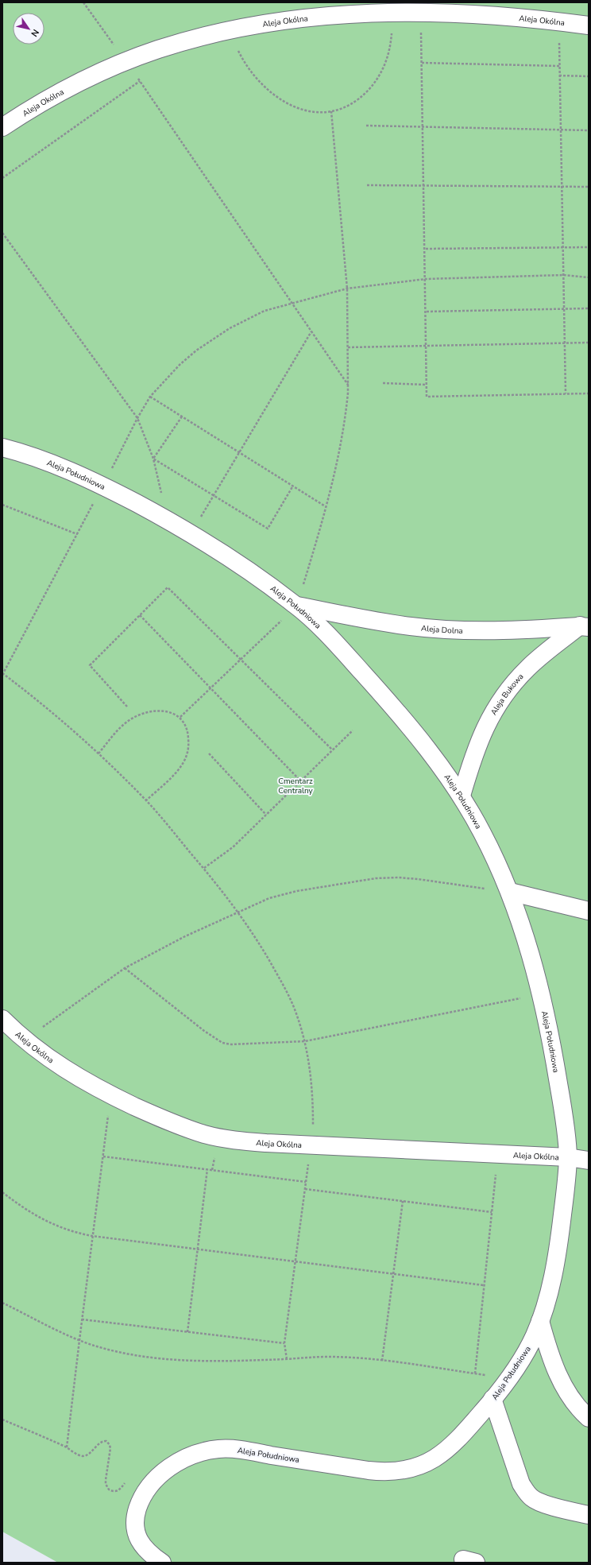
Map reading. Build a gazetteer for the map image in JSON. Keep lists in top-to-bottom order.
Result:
{
  "streets": {
    "street": [
      "Aleja Okólna",
      "Aleja Południowa",
      "Aleja Dolna",
      "Aleja Bukowa"
    ]
  },
  "crossings": [
    ["Aleja Okólna", "Aleja Południowa"],
    ["Aleja Południowa", "Aleja Dolna"],
    ["Aleja Południowa", "Aleja Bukowa"],
    ["Aleja Dolna", "Aleja Bukowa"]
  ],
  "parks": ["Cmentarz Centralny"],
  "north": "bottom right"
}
